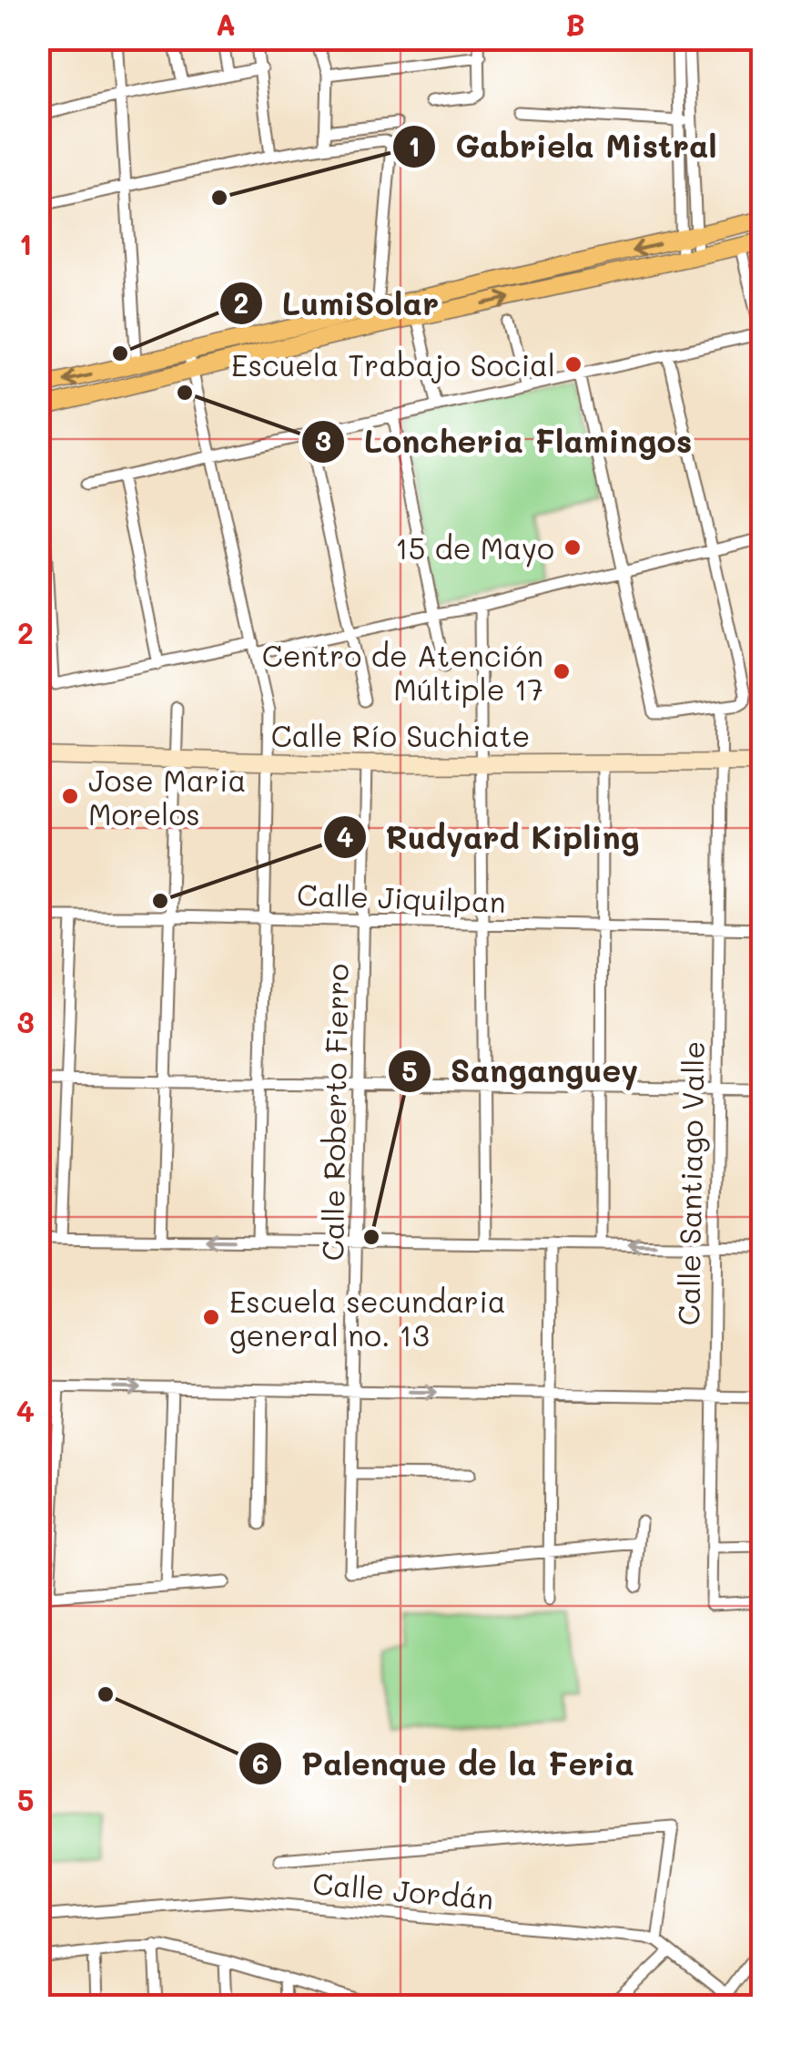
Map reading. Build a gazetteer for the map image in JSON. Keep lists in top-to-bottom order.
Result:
{
  "streets": {
    "main road": ["Calle Río Suchiate"],
    "street": [
      "Calle Jiquilpan",
      "Calle Roberto Fierro",
      "Calle Santiago Valle",
      "Calle Jordán"
    ]
  },
  "crossings": [
    ["Calle Río Suchiate", "Calle Roberto Fierro"],
    ["Calle Río Suchiate", "Calle Santiago Valle"],
    ["Calle Jiquilpan", "Calle Roberto Fierro"],
    ["Calle Jiquilpan", "Calle Santiago Valle"]
  ],
  "places": [
    "Gabriela Mistral",
    "LumiSolar",
    "Escuela Trabajo Social",
    "Loncheria Flamingos",
    "15 de Mayo",
    "Centro de Atención Múltiple 17",
    "Jose Maria Morelos",
    "Rudyard Kipling",
    "Sanganguey",
    "Escuela secundaria general no. 13",
    "Palenque de la Feria"
  ],
  "grid": {
    "columns": ["A", "B"],
    "rows": [
      "1",
      "2",
      "3",
      "4",
      "5"
    ]
  }
}
